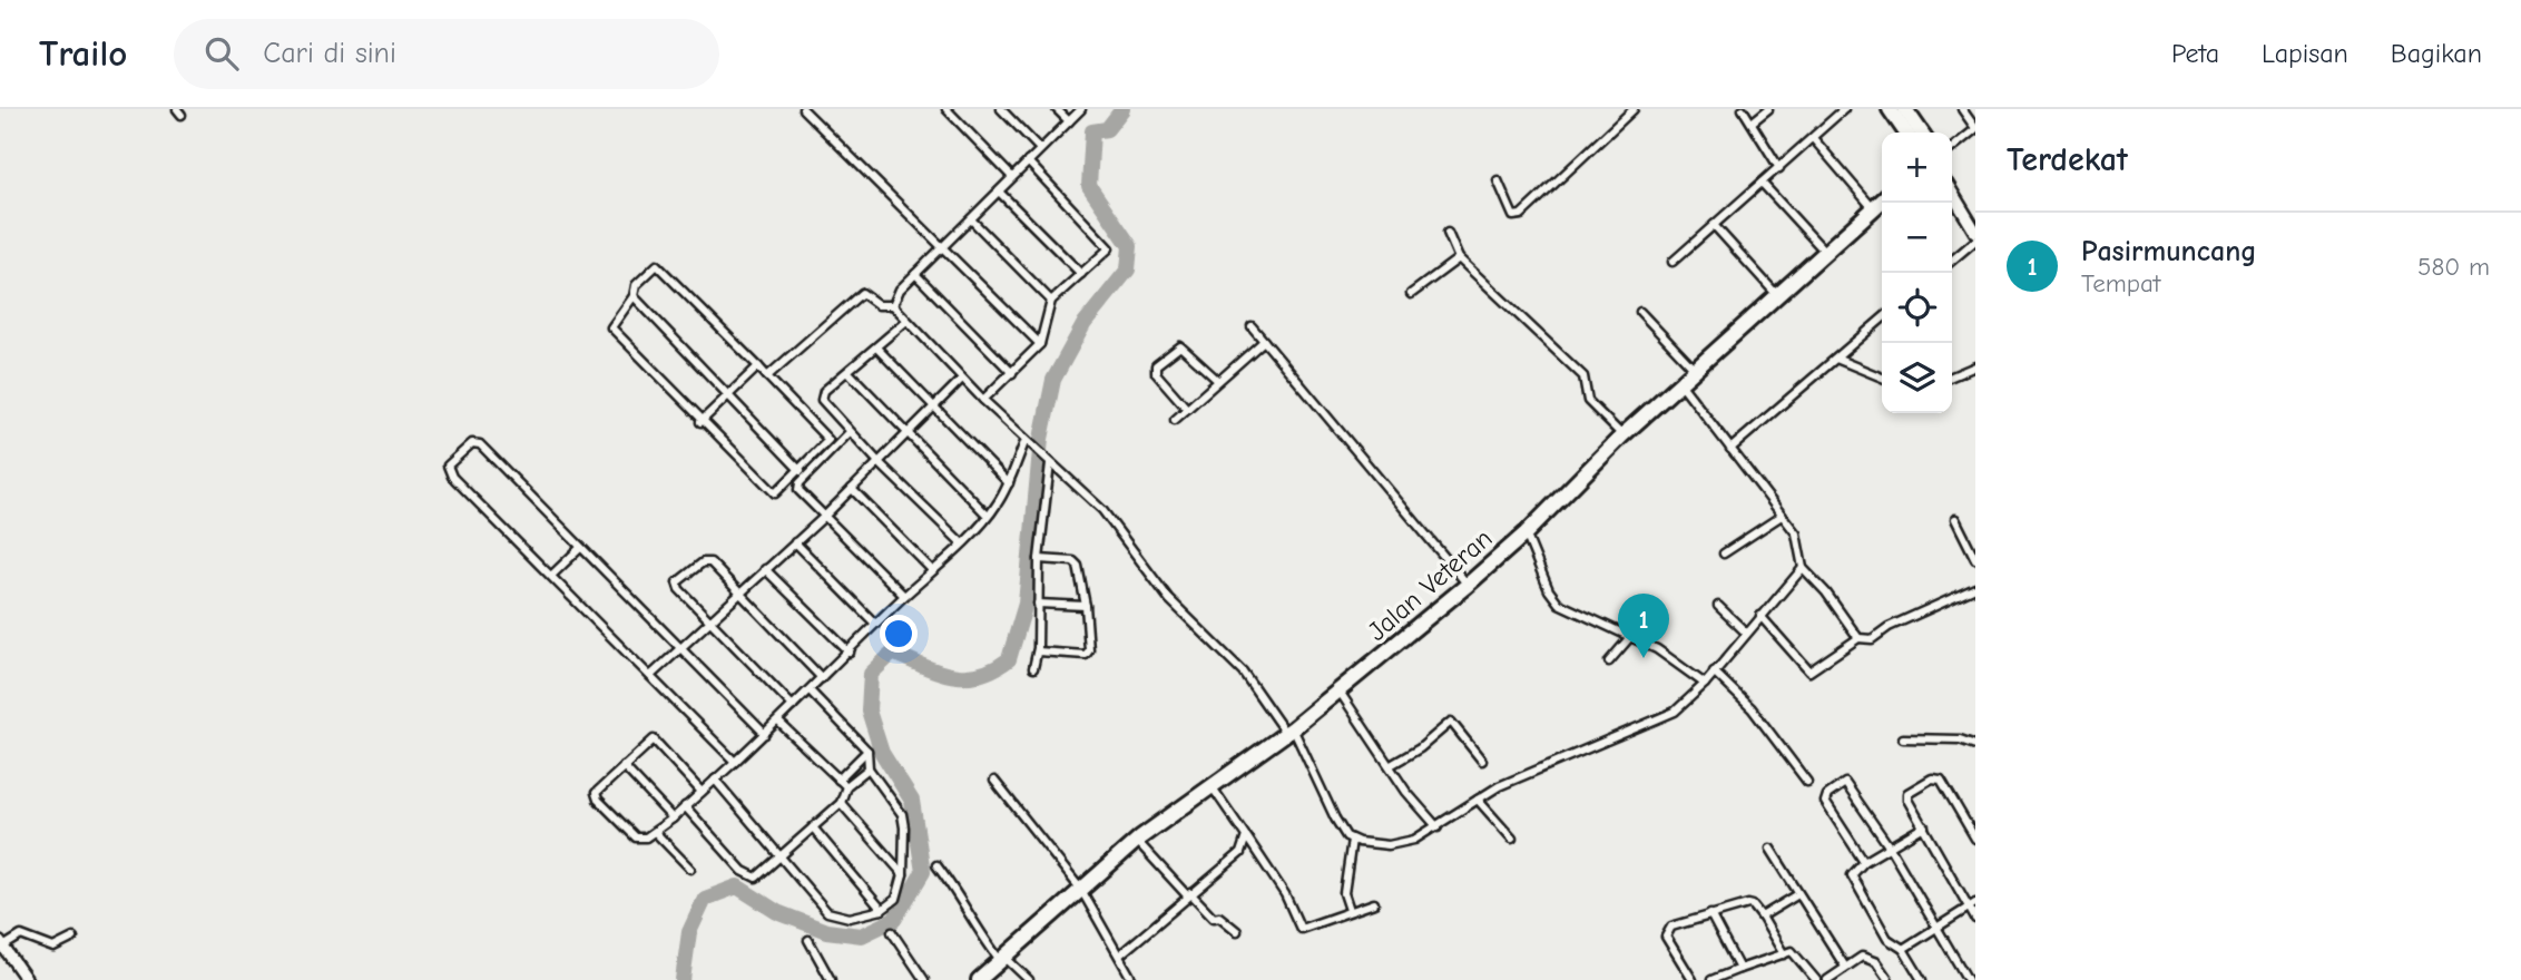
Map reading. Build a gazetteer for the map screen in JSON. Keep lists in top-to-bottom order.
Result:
{
  "streets": {
    "highway": ["Jalan Veteran"]
  },
  "page": {
    "header": "Trailo",
    "search": "Cari di sini",
    "nav": ["Peta", "Lapisan", "Bagikan"],
    "heading": "Terdekat",
    "map_buttons": ["+", "−"],
    "list": [
      {
        "mark": "1",
        "name": "Pasirmuncang",
        "note": "Tempat",
        "value": "580 m"
      }
    ],
    "pins": "1"
  }
}
